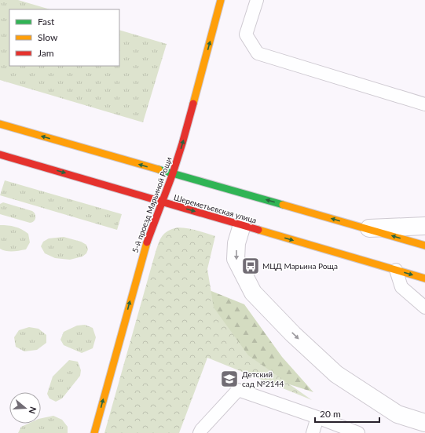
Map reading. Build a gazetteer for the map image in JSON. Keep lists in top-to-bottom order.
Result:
{
  "streets": {
    "main road": ["5-й проезд Марьиной Рощи", "Шереметьевская улица"]
  },
  "crossings": [
    ["5-й проезд Марьиной Рощи", "Шереметьевская улица"]
  ],
  "one_way": ["5-й проезд Марьиной Рощи"],
  "places": {
    "bus stop": ["МЦД Марьина Роща"],
    "school or university": ["Детский сад №2144"]
  },
  "legend": ["Fast", "Slow", "Jam"],
  "scale_bar": "20 m",
  "north": "right"
}
